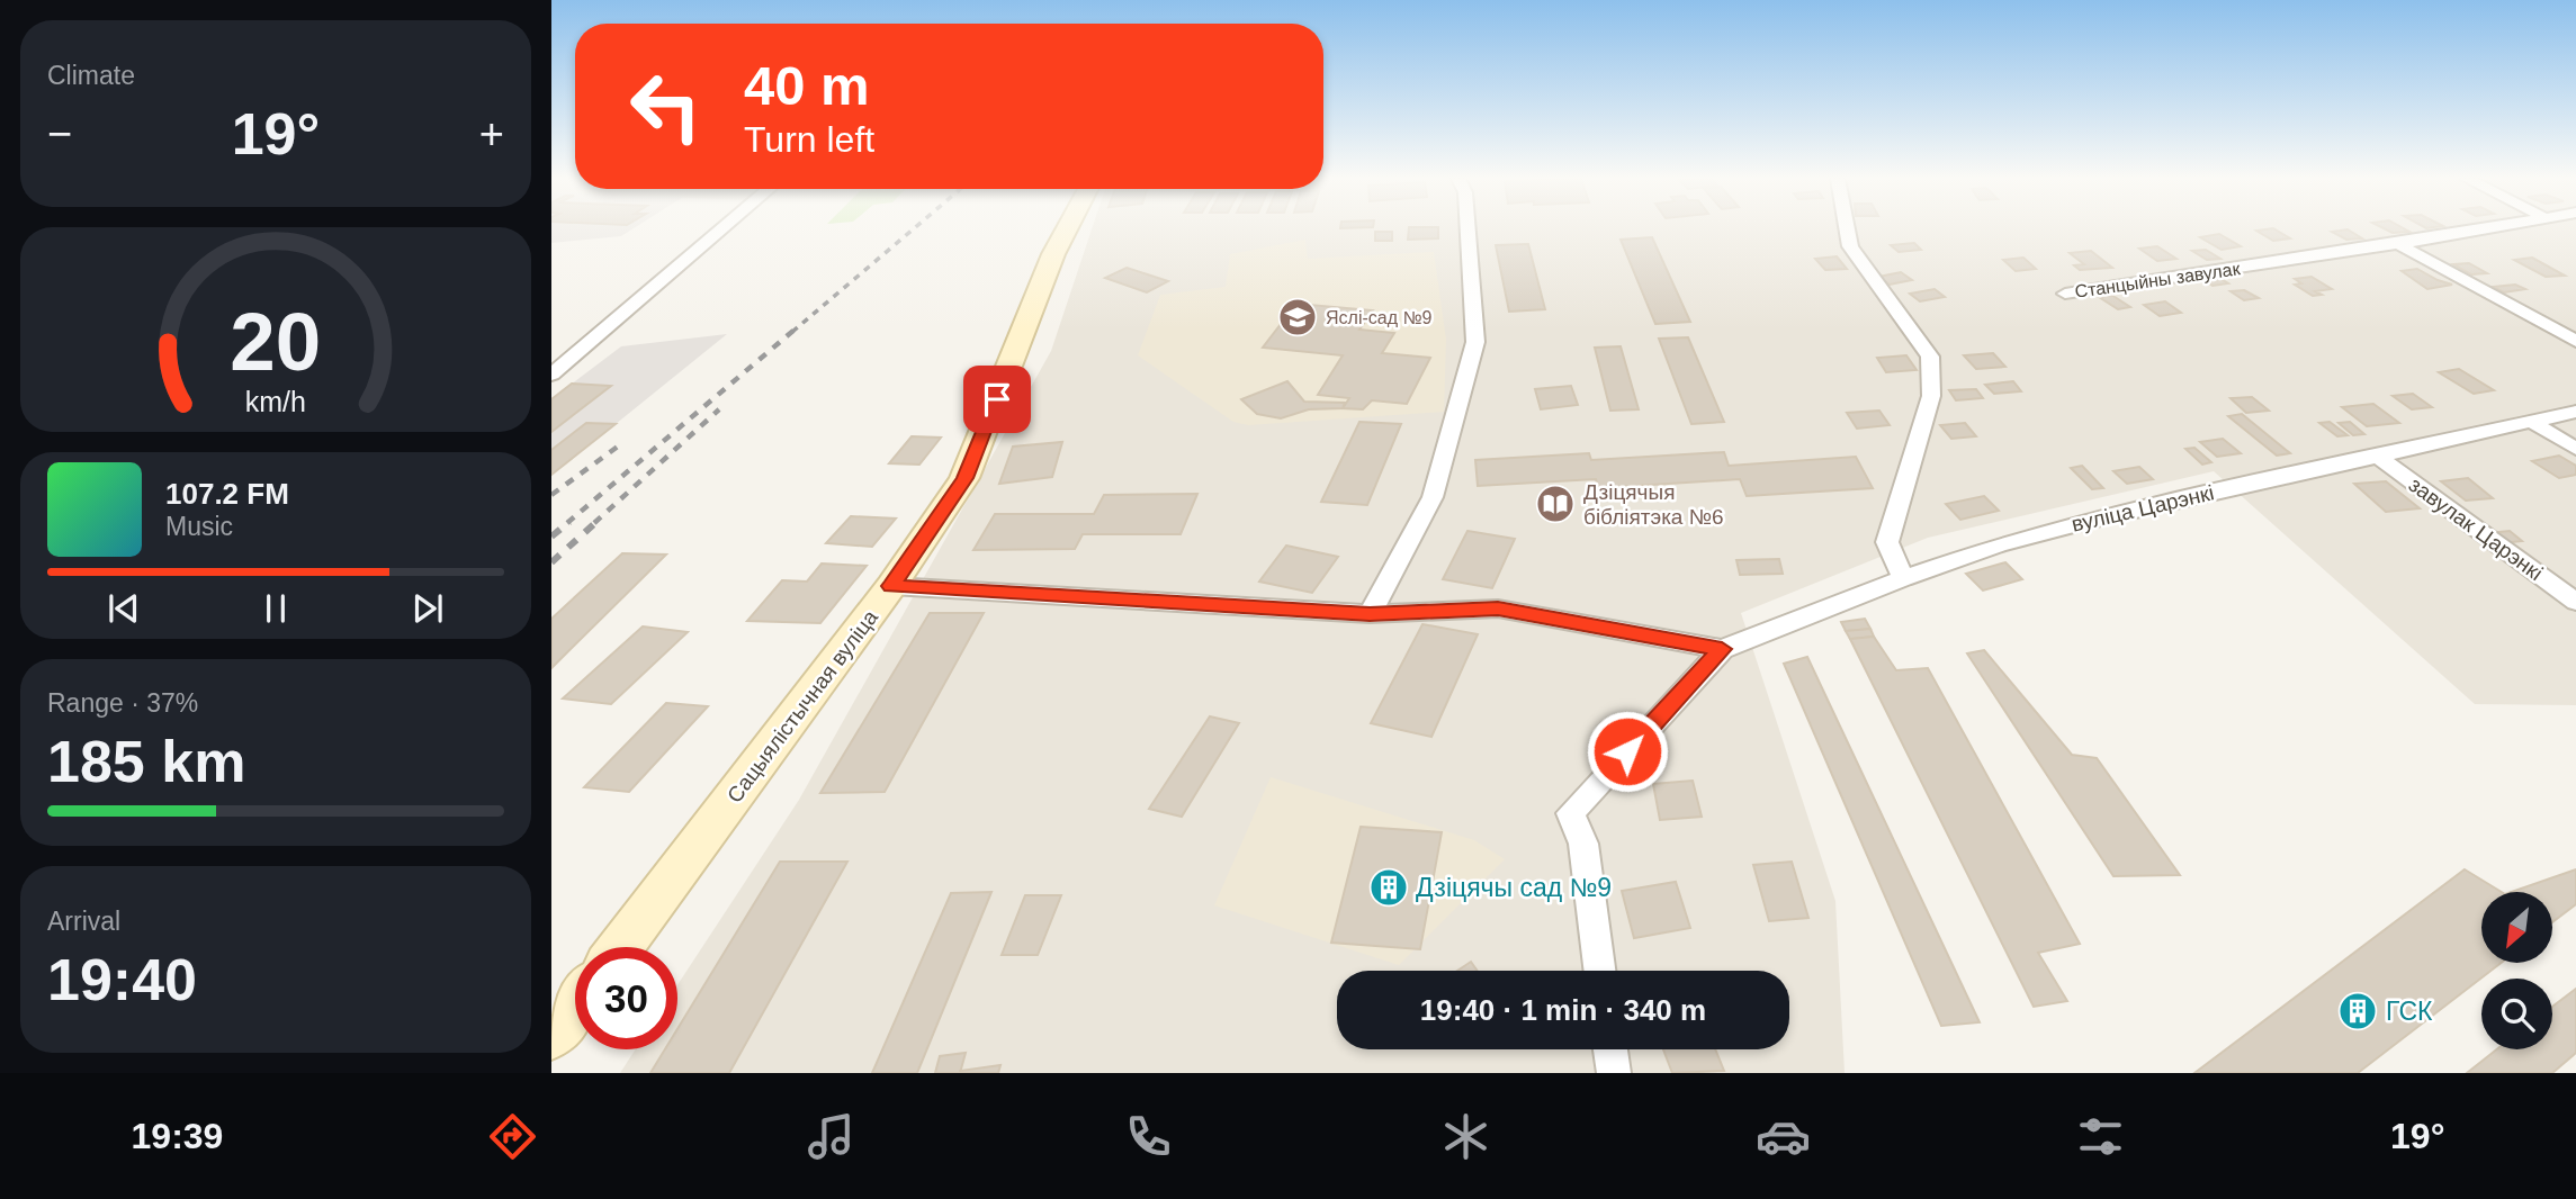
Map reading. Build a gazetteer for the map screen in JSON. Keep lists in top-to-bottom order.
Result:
{
  "streets": {
    "street": [
      "Станцыйны завулак",
      "вуліца Царэнкі",
      "завулак Царэнкі",
      "Сацыялістычная вуліца"
    ]
  },
  "crossings": [
    ["вуліца Царэнкі", "завулак Царэнкі"]
  ],
  "places": {
    "school or university": ["Яслі-сад №9"],
    "library": ["Дзіцячыя бібліятэка №6"],
    "building": ["Дзіцячы сад №9", "ГСК"]
  },
  "north": "bottom left",
  "page": {
    "tile": [
      "Climate",
      ["Range · 37%", "185 km"],
      ["Arrival", "19:40"]
    ],
    "turn": ["40 m", "Turn left"],
    "heat": ["−", "19°", "+"],
    "song": ["107.2 FM", "Music"],
    "limit": "30",
    "trip": "19:40 · 1 min · 340 m",
    "tabs": ["19:39", "19°"],
    "gauge": ["20", "km/h"]
  }
}
